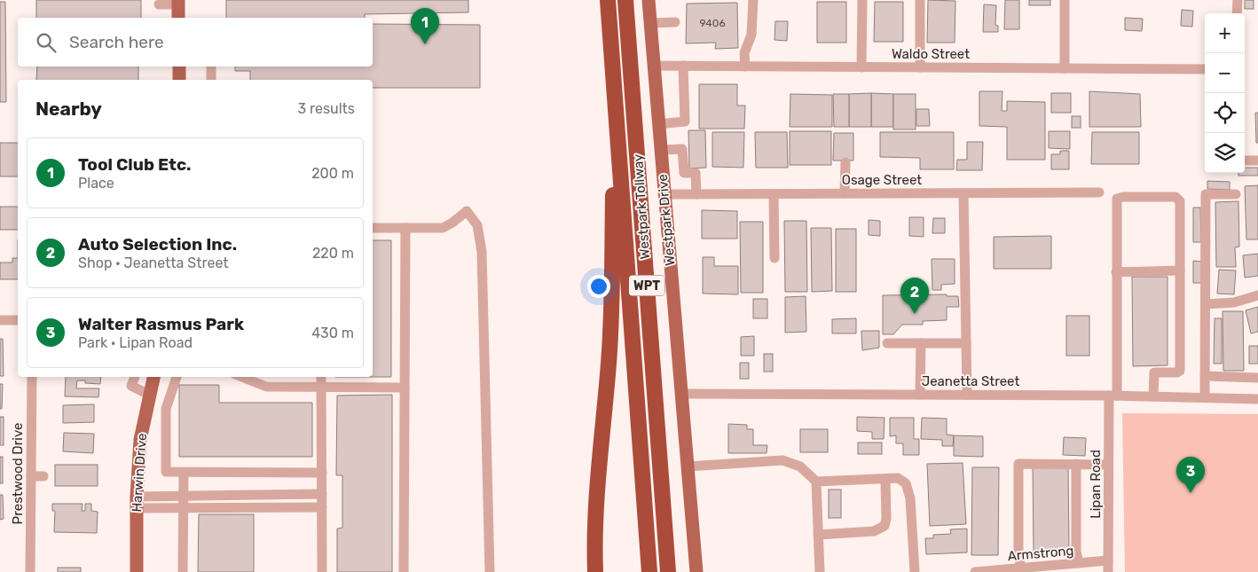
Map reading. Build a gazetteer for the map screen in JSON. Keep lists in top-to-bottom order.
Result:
{
  "streets": {
    "highway": ["Westpark Tollway", "WPT"],
    "main road": ["Westpark Drive", "Harwin Drive"],
    "street": [
      "Waldo Street",
      "Osage Street",
      "Jeanetta Street",
      "Prestwood Drive",
      "Lipan Road",
      "Armstrong"
    ]
  },
  "crossings": [
    ["Waldo Street", "Westpark Drive"],
    ["Osage Street", "Westpark Drive"],
    ["Westpark Drive", "Jeanetta Street"],
    ["Jeanetta Street", "Lipan Road"],
    ["Lipan Road", "Armstrong"]
  ],
  "house_numbers": ["9406"],
  "page": {
    "pins": ["1", "2", "3"],
    "map_buttons": ["+", "−"],
    "search": "Search here",
    "heading": ["Nearby", "3 results"],
    "list": [
      {
        "mark": "1",
        "name": "Tool Club Etc.",
        "note": "Place",
        "value": "200 m"
      },
      {
        "mark": "2",
        "name": "Auto Selection Inc.",
        "note": "Shop · Jeanetta Street",
        "value": "220 m"
      },
      {
        "mark": "3",
        "name": "Walter Rasmus Park",
        "note": "Park · Lipan Road",
        "value": "430 m"
      }
    ]
  }
}
